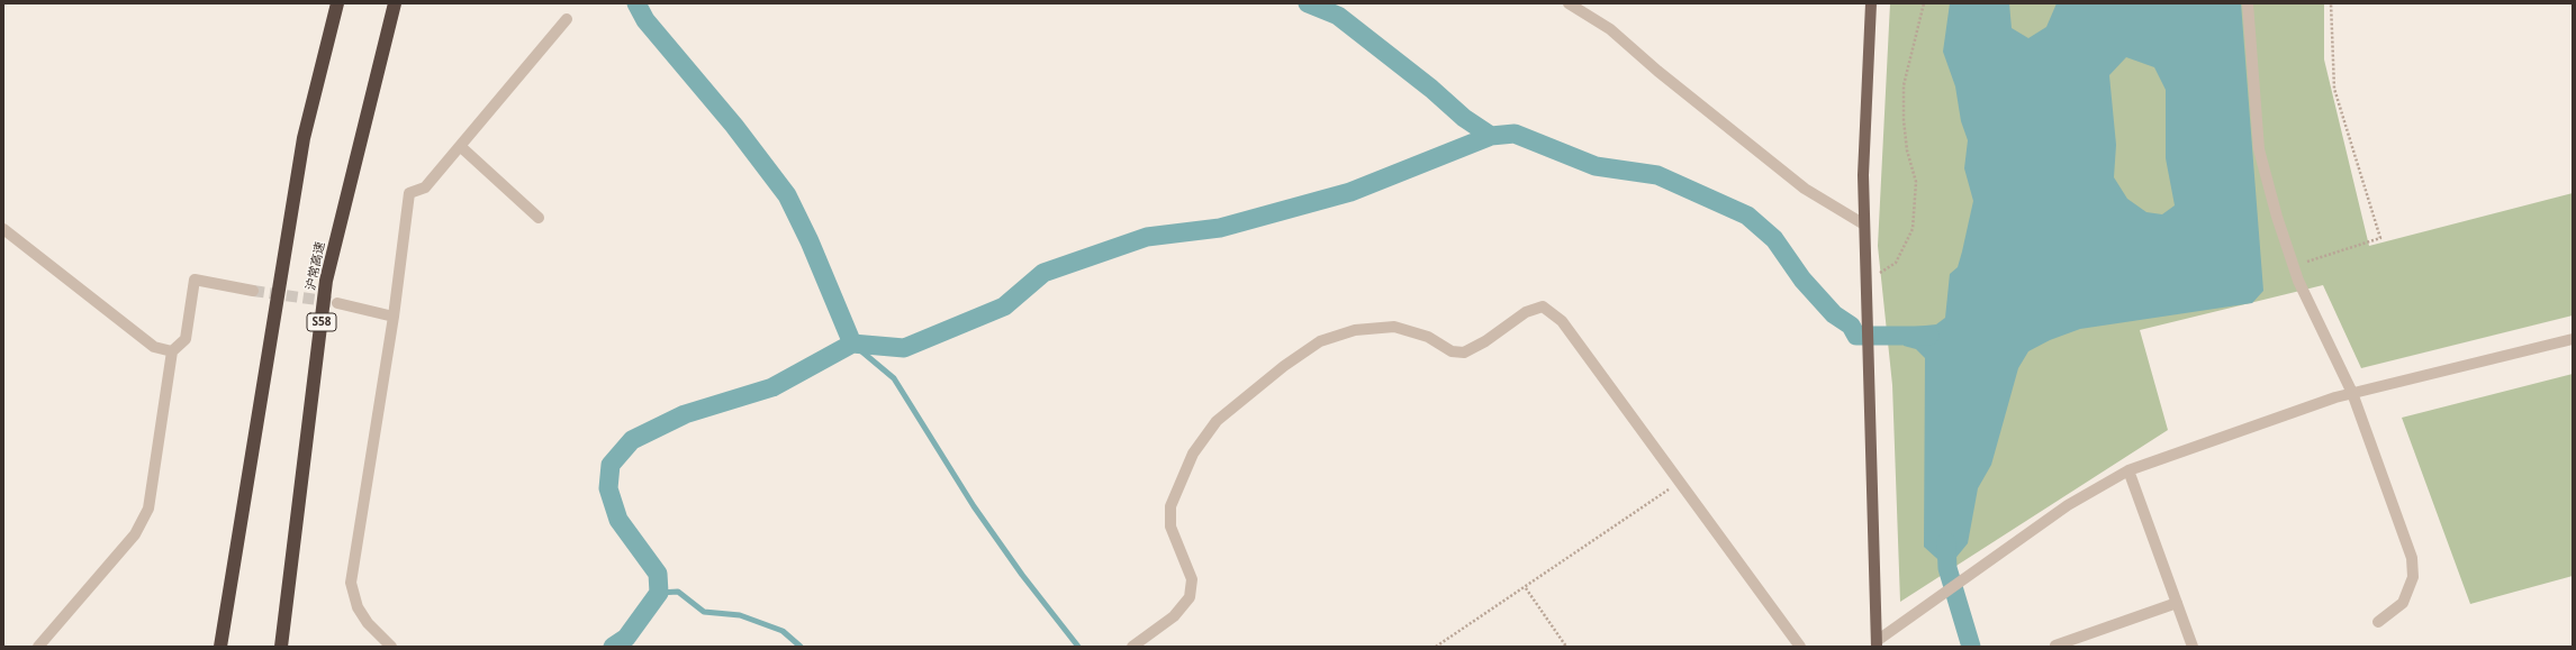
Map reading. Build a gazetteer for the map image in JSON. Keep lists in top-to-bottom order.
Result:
{
  "streets": {
    "highway": ["沪常高速", "S58"]
  }
}
